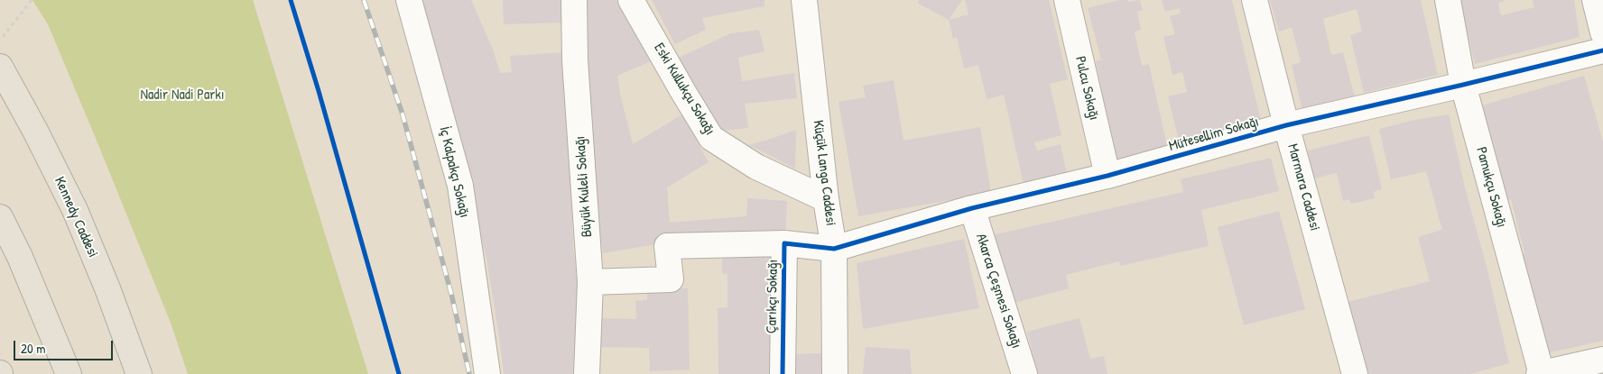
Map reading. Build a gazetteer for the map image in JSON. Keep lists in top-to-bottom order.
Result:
{
  "streets": {
    "highway": ["Kennedy Caddesi"],
    "street": [
      "Pulcu Sokağı",
      "Eski Kullukçu Sokağı",
      "Mütesellim Sokağı",
      "İç Kalpakçı Sokağı",
      "Küçük Langa Caddesi",
      "Büyük Kuleli Sokağı",
      "Marmara Caddesi",
      "Pamukçu Sokağı",
      "Akarca Çeşmesi Sokağı",
      "Çarıkçı Sokağı"
    ]
  },
  "crossings": [
    ["Pulcu Sokağı", "Mütesellim Sokağı"],
    ["Eski Kullukçu Sokağı", "Küçük Langa Caddesi"],
    ["Mütesellim Sokağı", "Küçük Langa Caddesi"],
    ["Mütesellim Sokağı", "Marmara Caddesi"],
    ["Mütesellim Sokağı", "Pamukçu Sokağı"],
    ["Mütesellim Sokağı", "Akarca Çeşmesi Sokağı"],
    ["Mütesellim Sokağı", "Çarıkçı Sokağı"],
    ["Küçük Langa Caddesi", "Çarıkçı Sokağı"]
  ],
  "parks": ["Nadir Nadi Parkı"],
  "scale_bar": "20 m"
}
